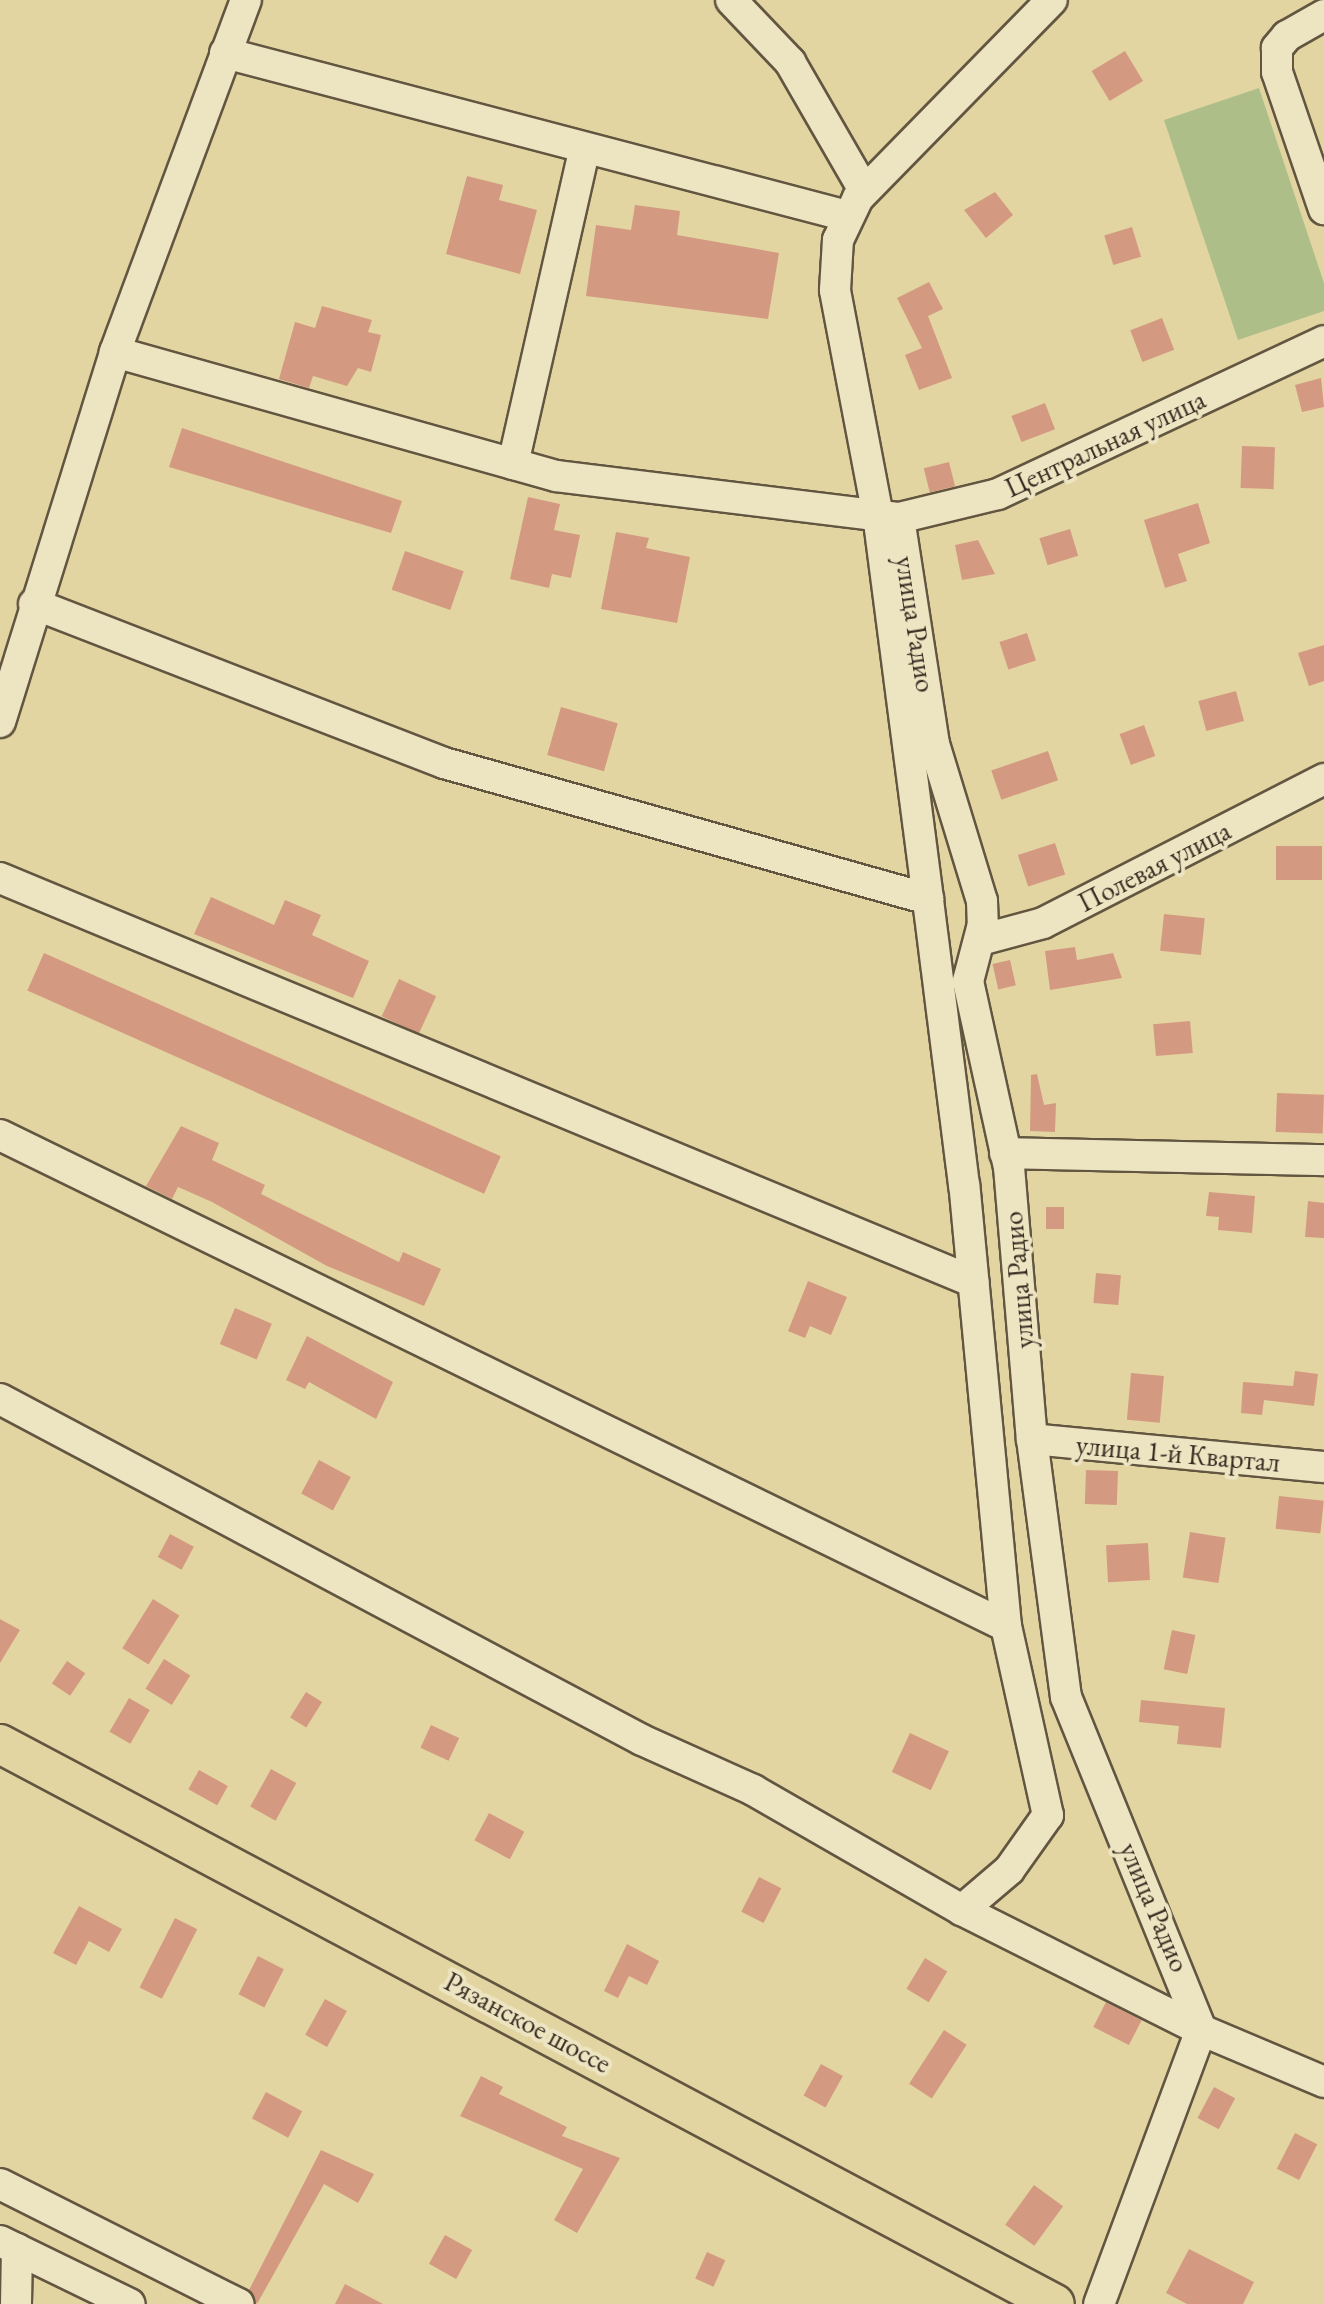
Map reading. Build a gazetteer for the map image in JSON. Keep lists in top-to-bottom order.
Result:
{
  "streets": {
    "main road": ["Рязанское шоссе"],
    "street": [
      "Центральная улица",
      "улица Радио",
      "Полевая улица",
      "улица 1-й Квартал"
    ]
  },
  "crossings": [
    ["Центральная улица", "улица Радио"],
    ["улица Радио", "Полевая улица"],
    ["улица Радио", "улица 1-й Квартал"]
  ]
}
